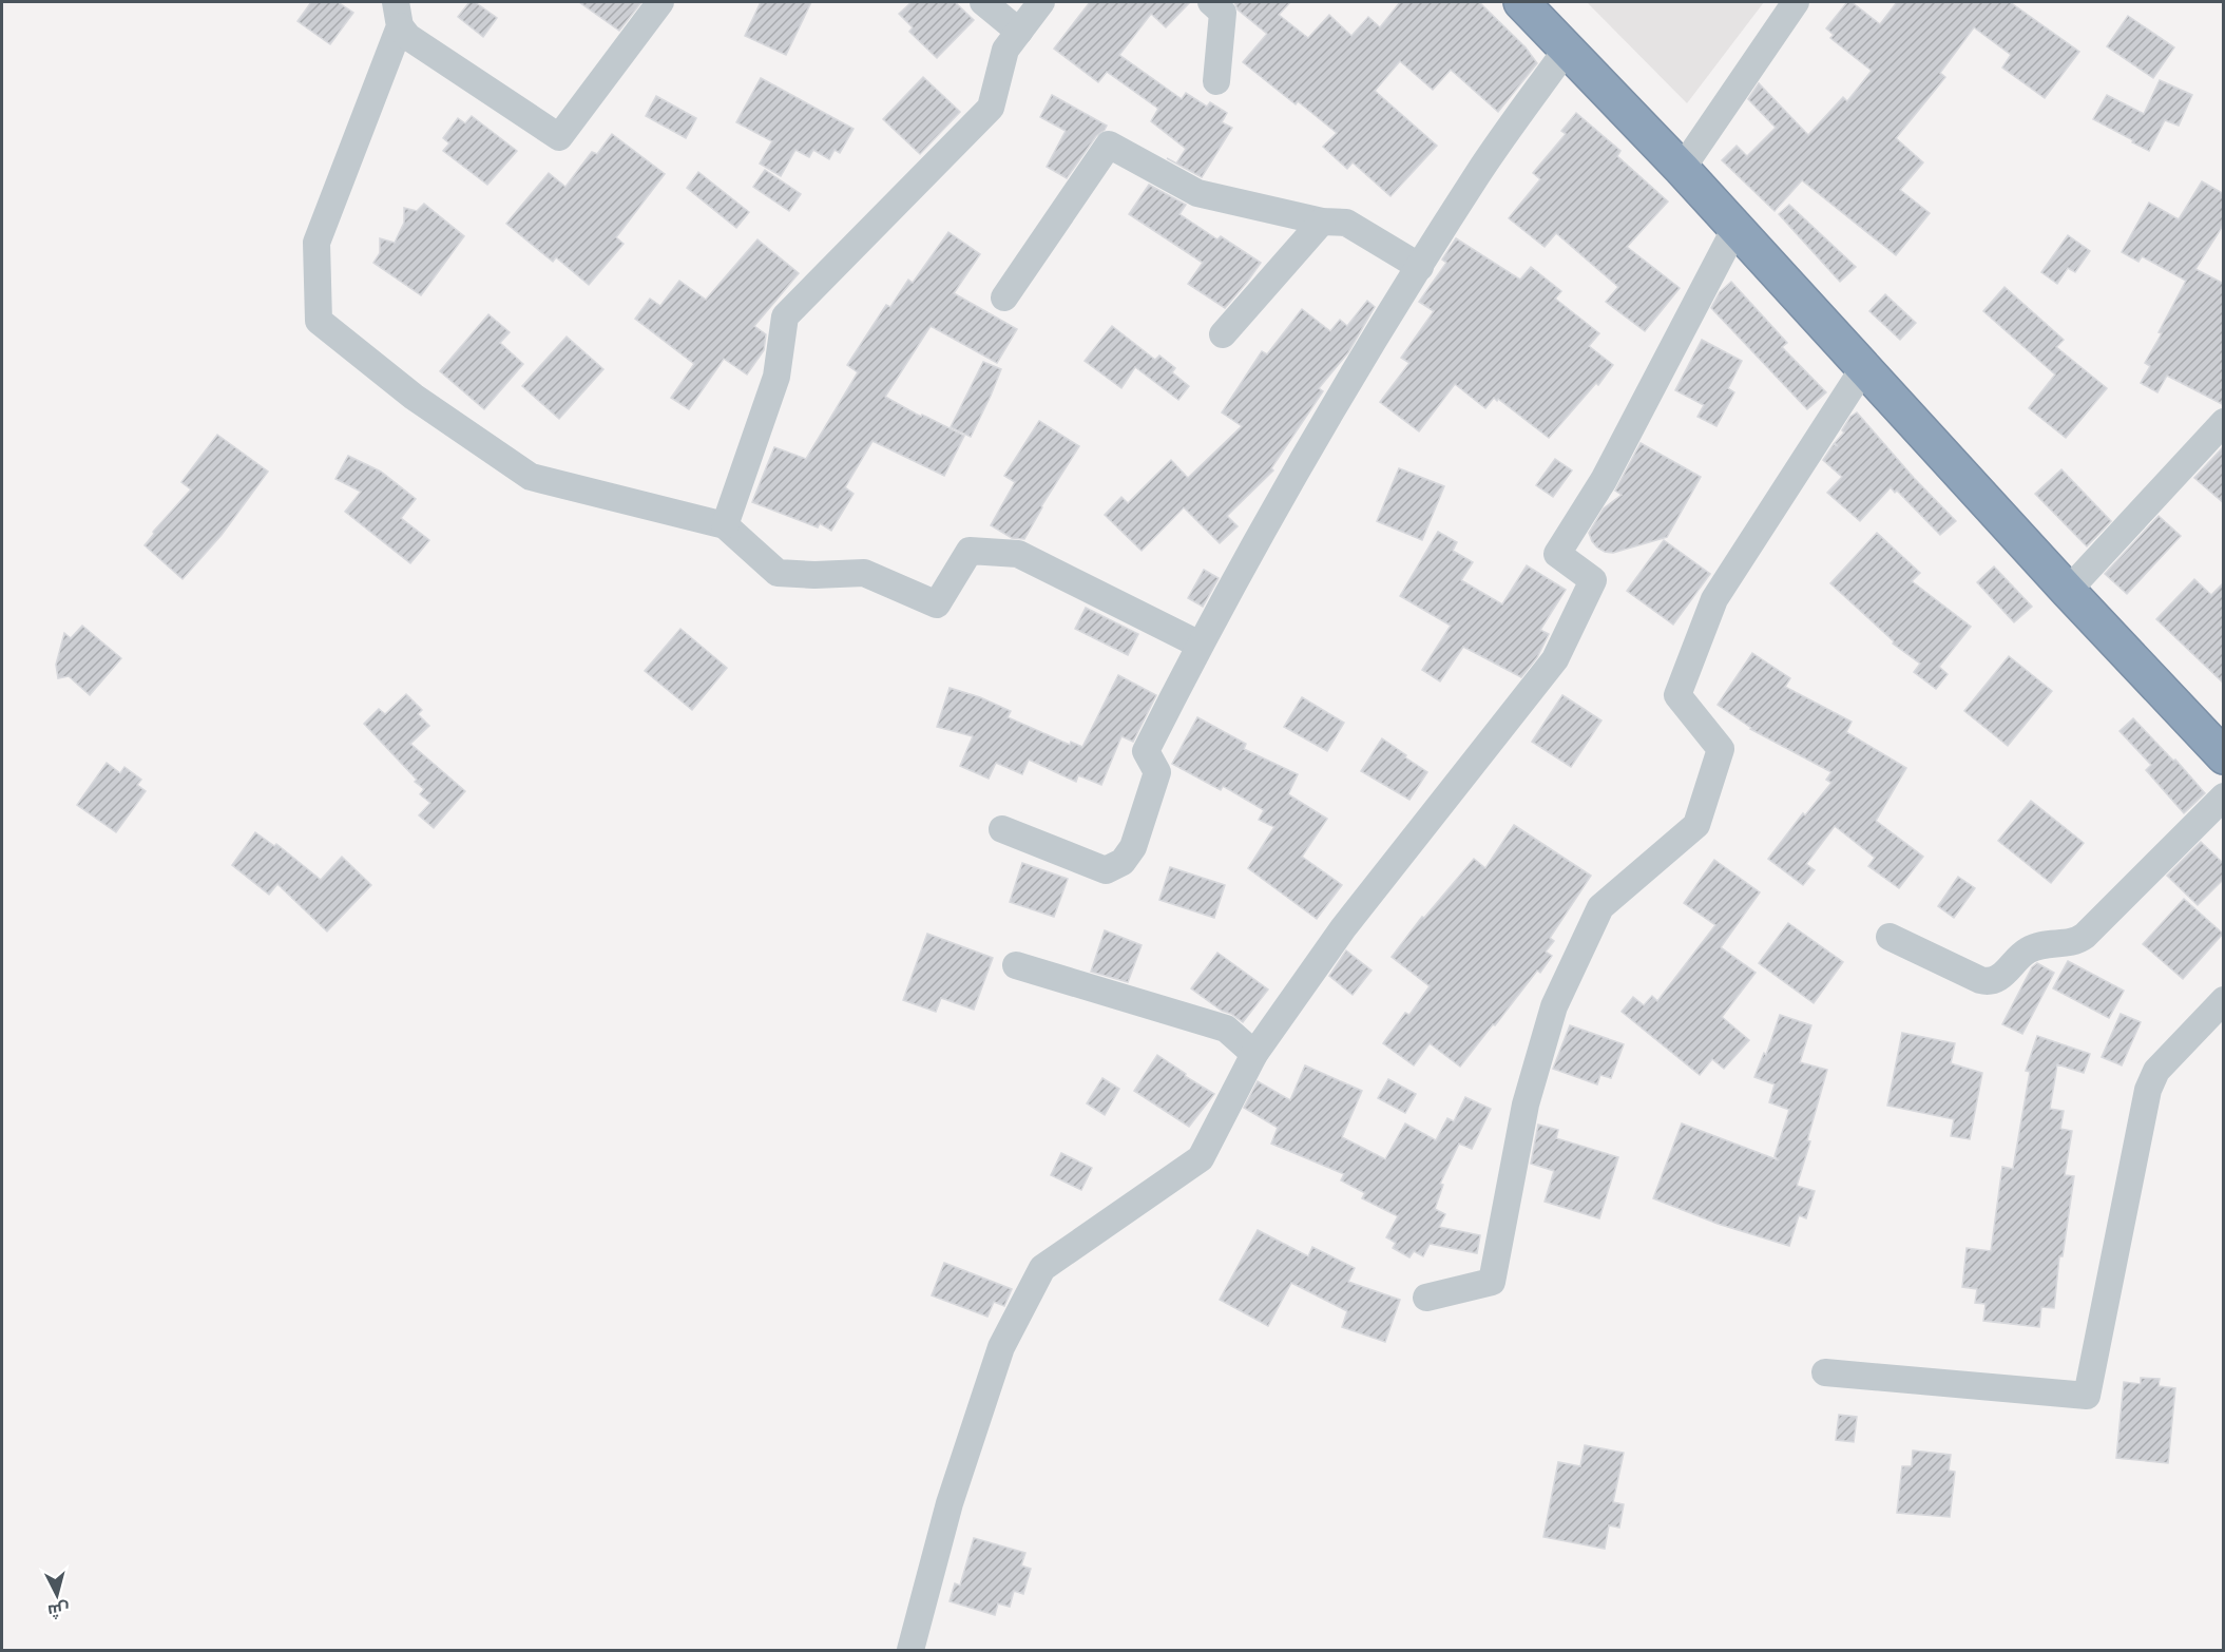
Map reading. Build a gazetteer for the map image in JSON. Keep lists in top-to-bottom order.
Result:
{
  "north": "bottom"
}
